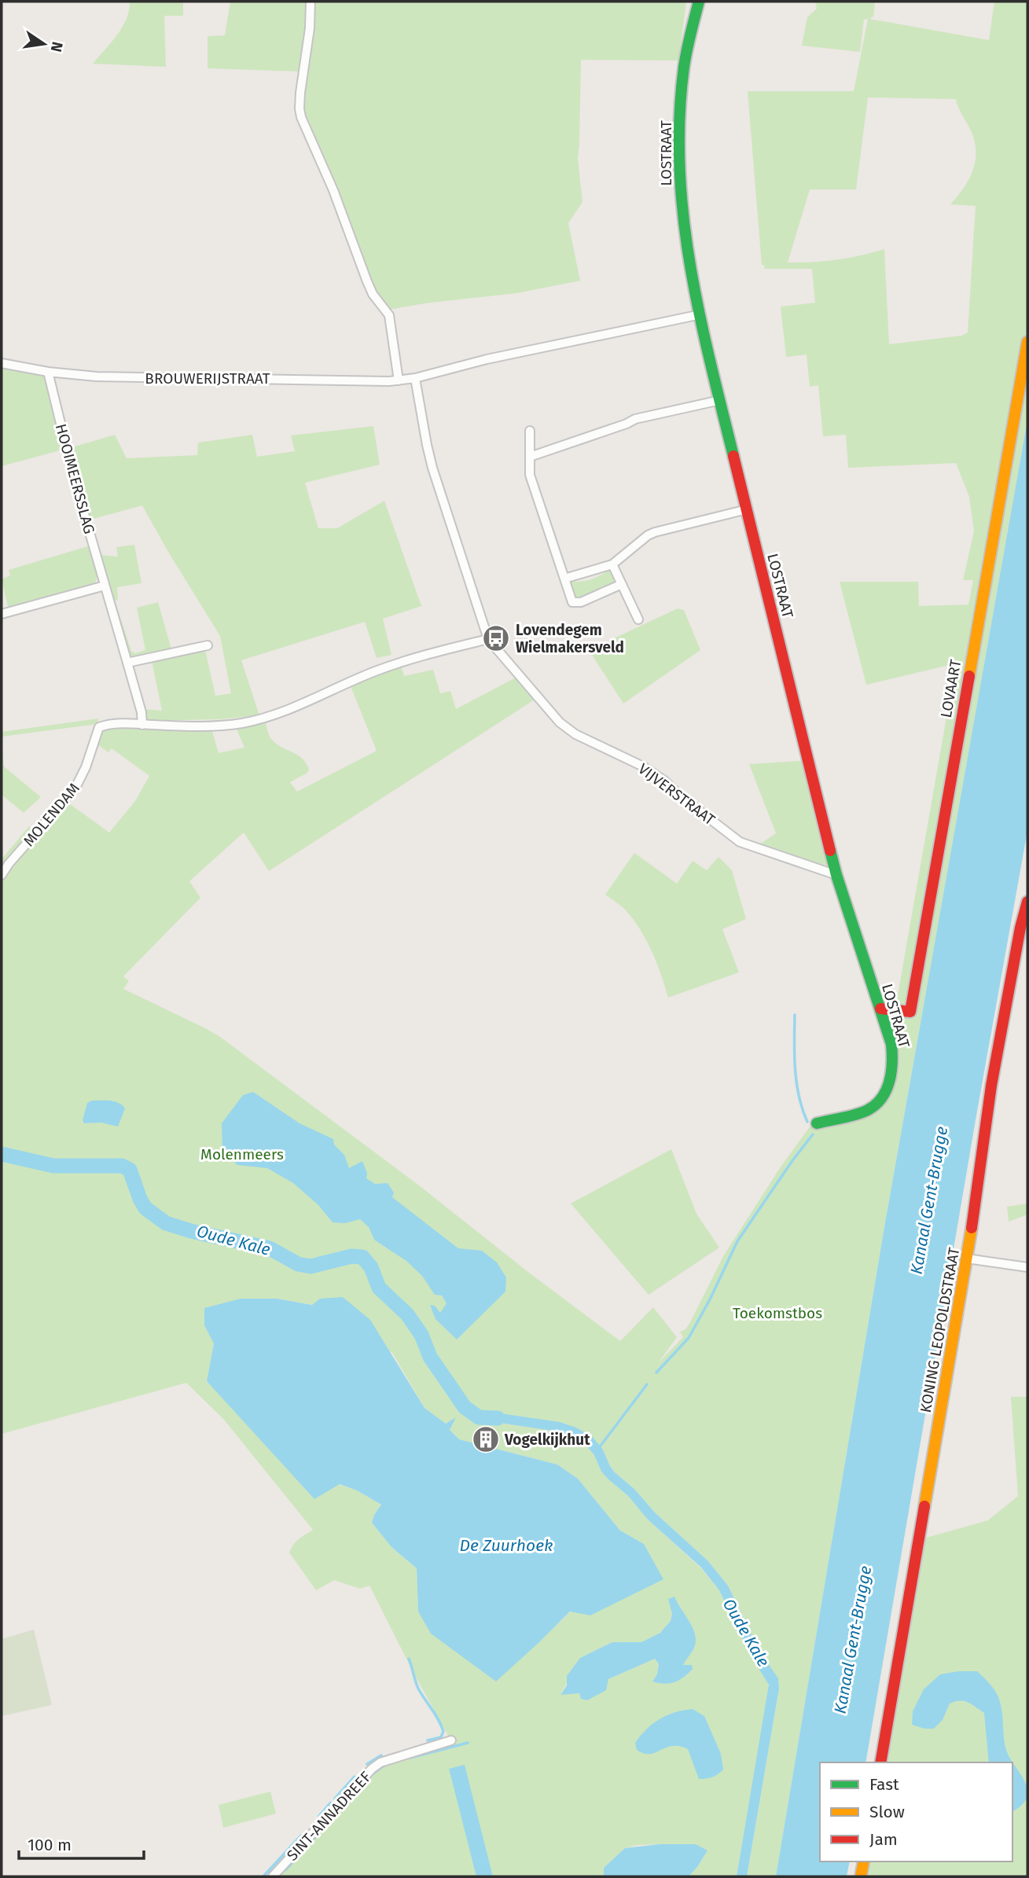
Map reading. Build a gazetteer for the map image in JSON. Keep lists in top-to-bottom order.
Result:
{
  "streets": {
    "street": [
      "LOSTRAAT",
      "BROUWERIJSTRAAT",
      "HOOIMEERSSLAG",
      "LOVAART",
      "VIJVERSTRAAT",
      "MOLENDAM",
      "KONING LEOPOLDSTRAAT",
      "SINT-ANNADREEF"
    ]
  },
  "crossings": [
    ["LOSTRAAT", "BROUWERIJSTRAAT"],
    ["LOSTRAAT", "LOVAART"],
    ["LOSTRAAT", "VIJVERSTRAAT"],
    ["BROUWERIJSTRAAT", "HOOIMEERSSLAG"],
    ["HOOIMEERSSLAG", "MOLENDAM"]
  ],
  "water": ["Kanaal Gent-Brugge", "Oude Kale", "De Zuurhoek"],
  "parks": ["Molenmeers", "Toekomstbos"],
  "places": {
    "bus stop": ["Lovendegem Wielmakersveld"],
    "building": ["Vogelkijkhut"]
  },
  "legend": ["Fast", "Slow", "Jam"],
  "scale_bar": "100 m",
  "north": "right"
}
